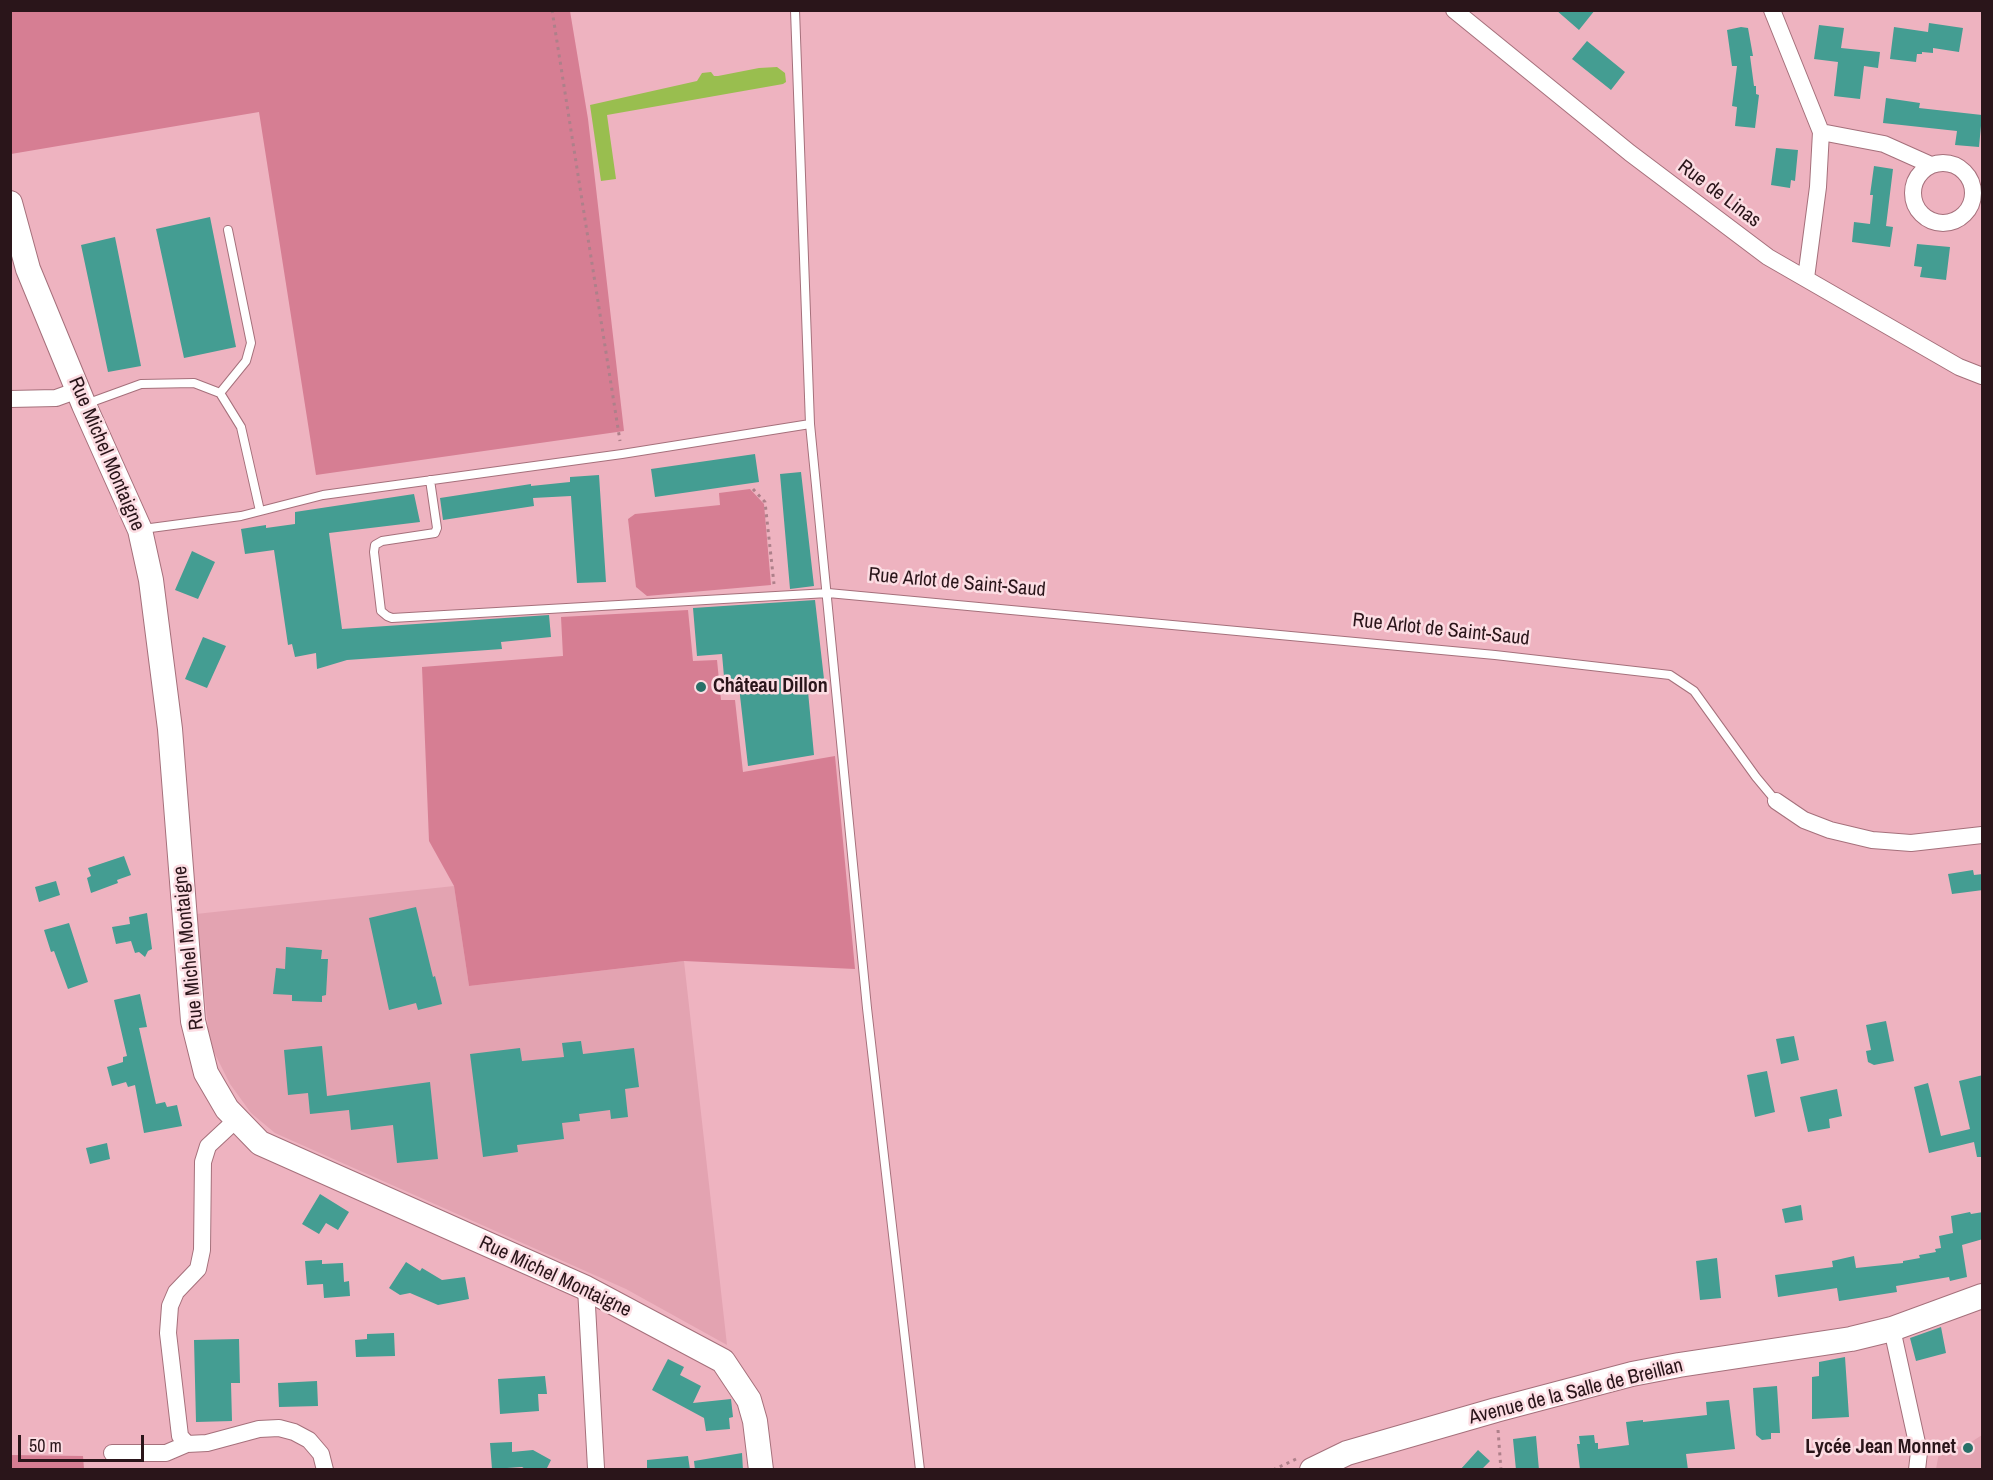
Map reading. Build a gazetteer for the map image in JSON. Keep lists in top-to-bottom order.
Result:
{
  "streets": {
    "street": [
      "Rue de Linas",
      "Rue Michel Montaigne",
      "Rue Arlot de Saint-Saud",
      "Avenue de la Salle de Breillan"
    ]
  },
  "places": ["Château Dillon", "Lycée Jean Monnet"],
  "scale_bar": "50 m"
}
